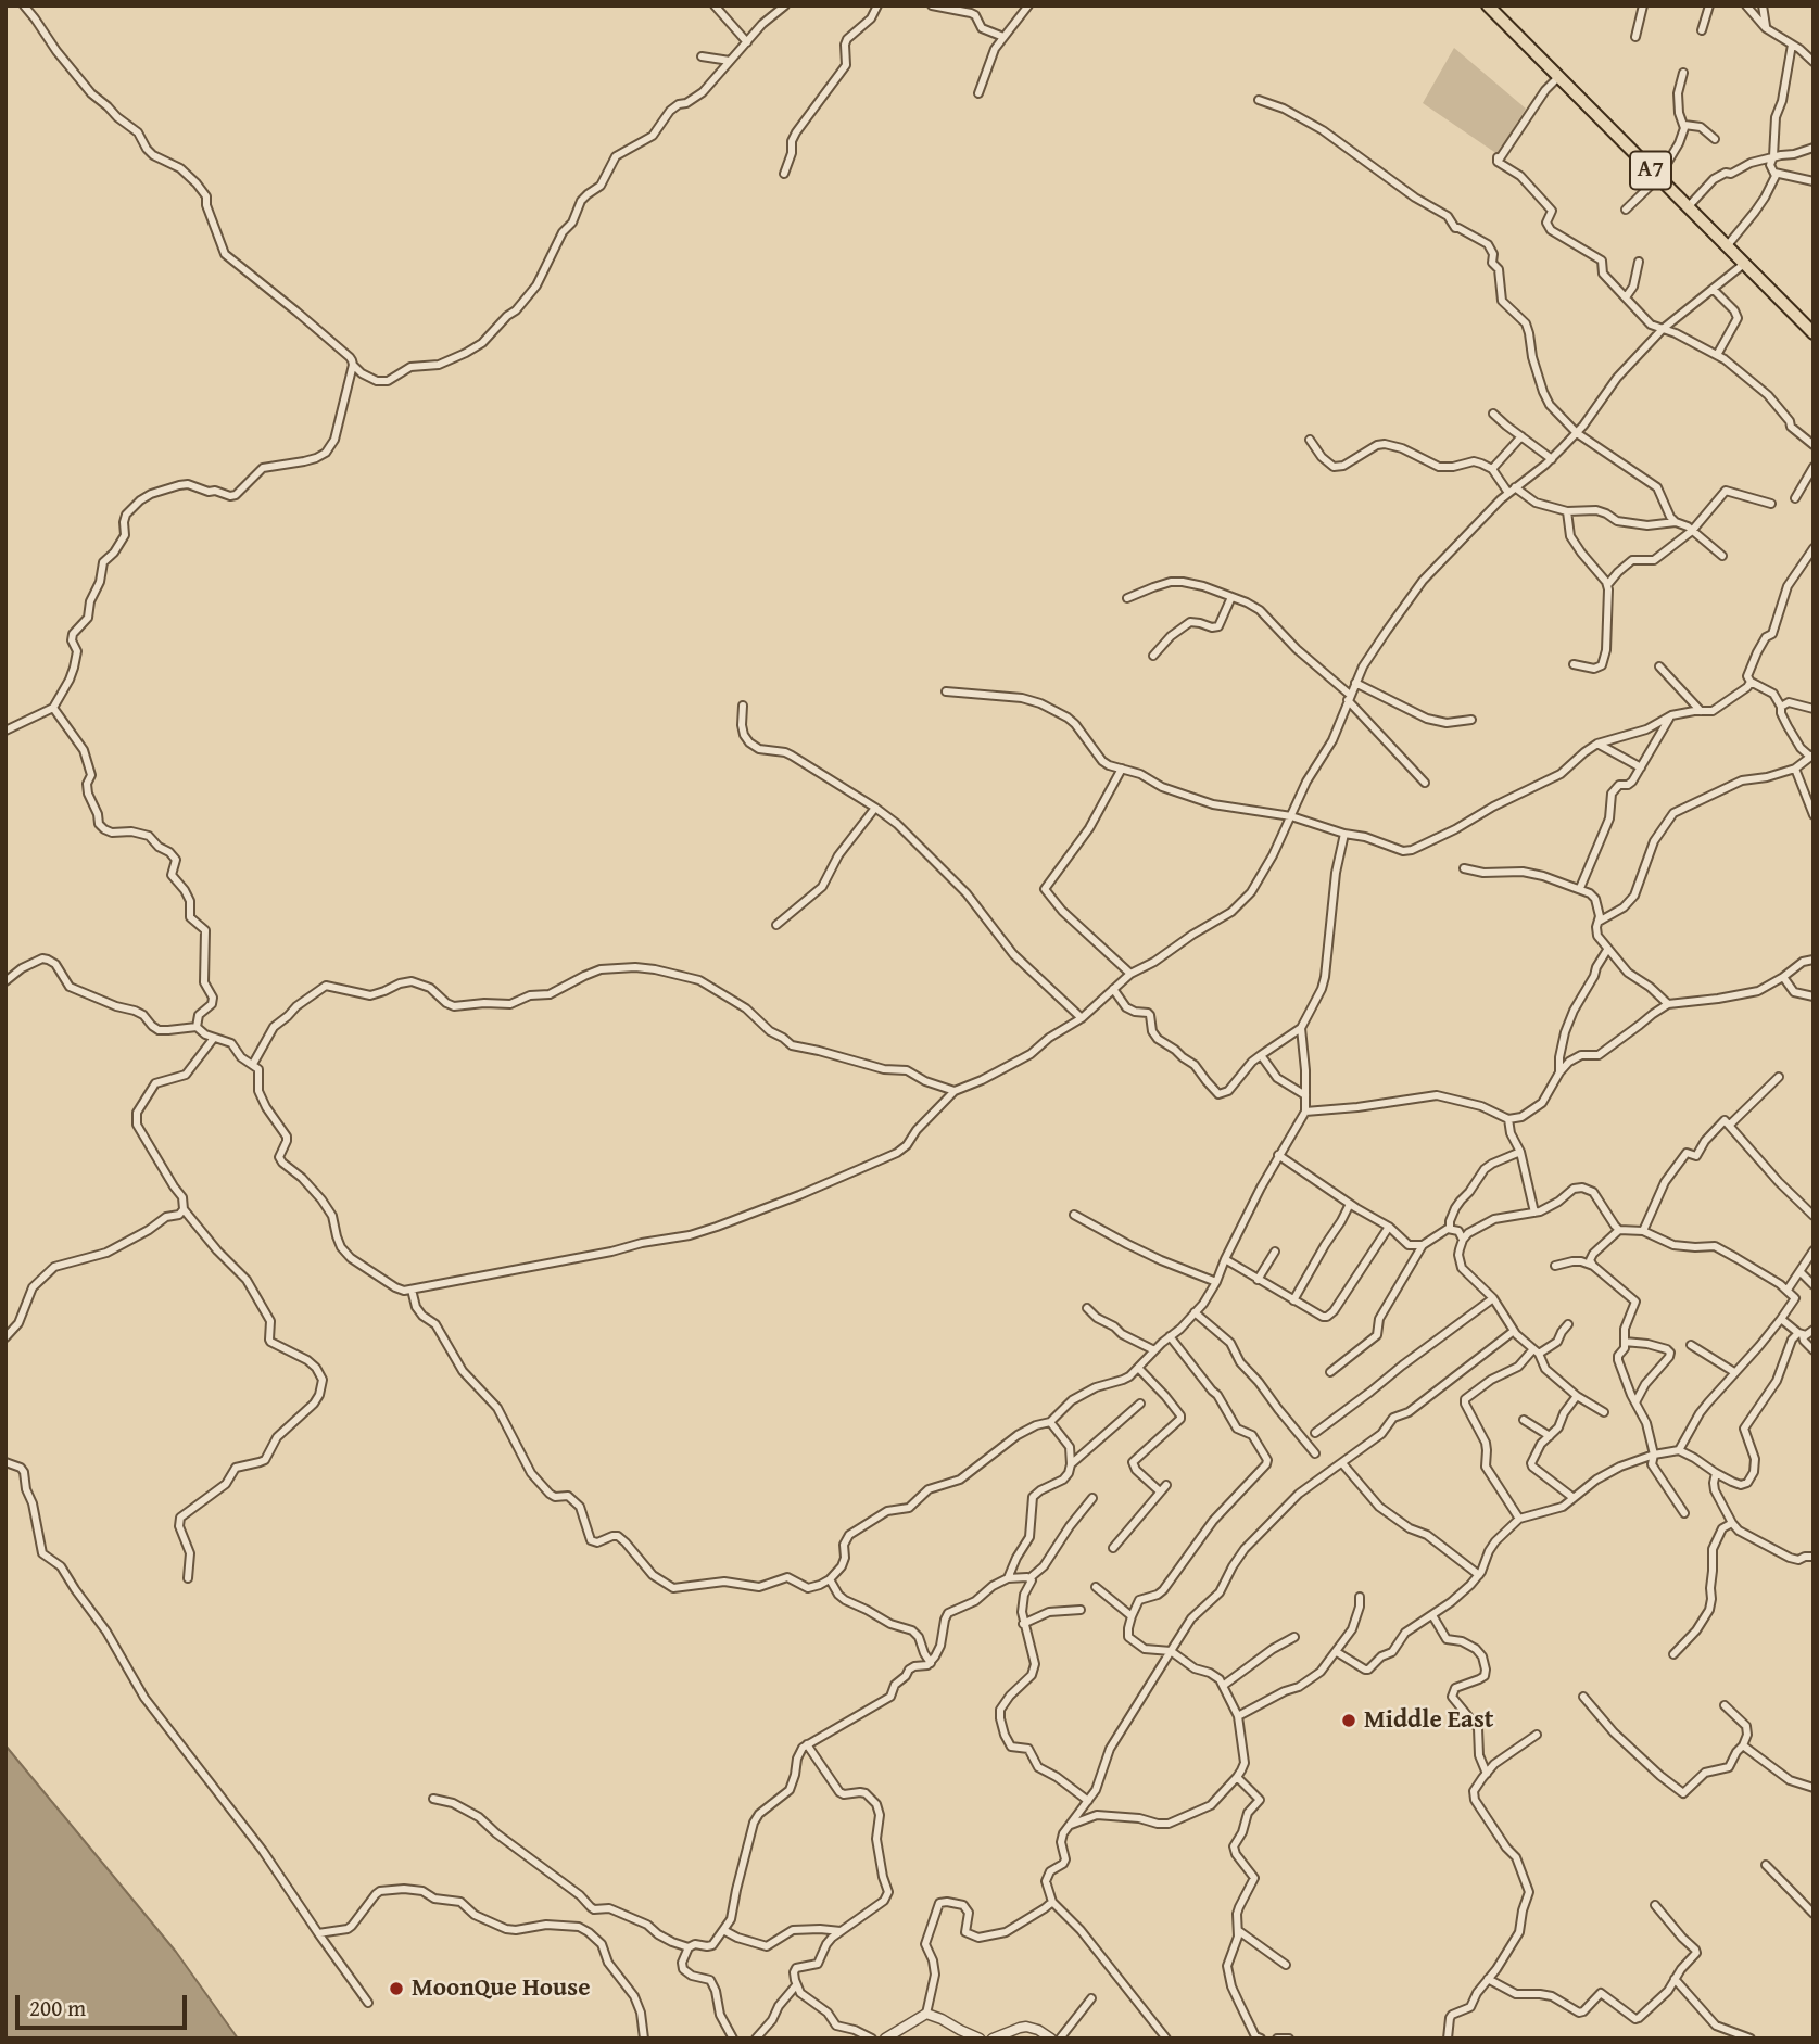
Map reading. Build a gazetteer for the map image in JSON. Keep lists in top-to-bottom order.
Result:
{
  "streets": {
    "highway": ["A7"]
  },
  "places": ["Middle East", "MoonQue House"],
  "scale_bar": "200 m"
}
